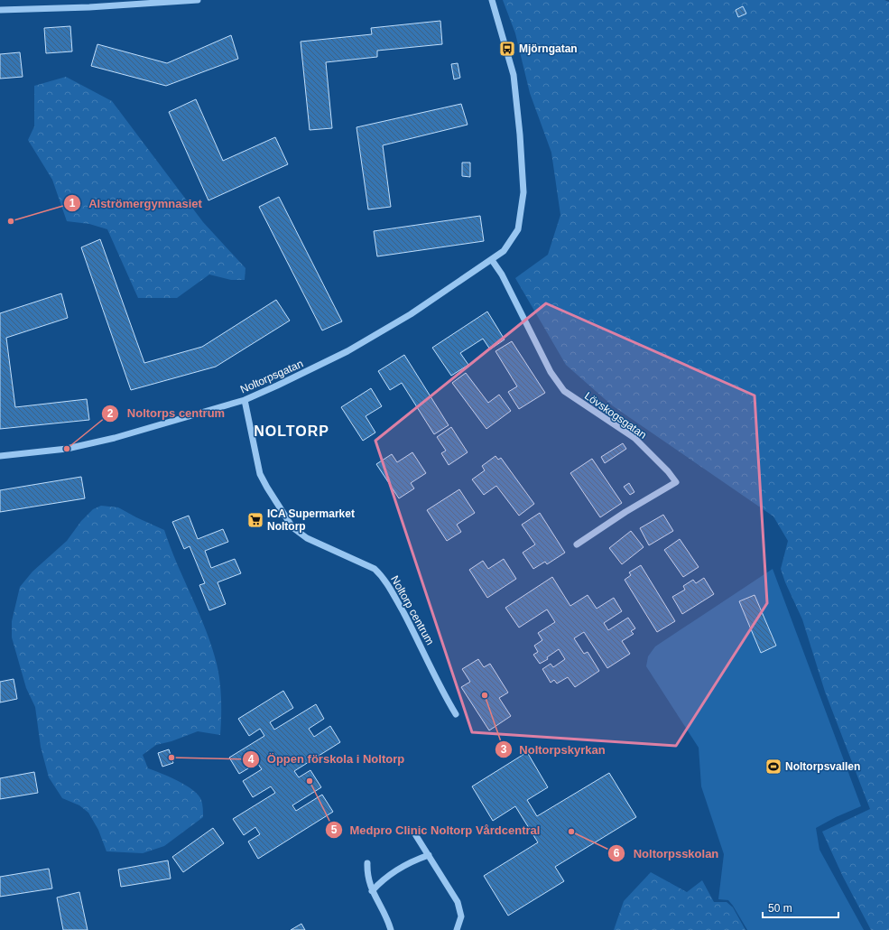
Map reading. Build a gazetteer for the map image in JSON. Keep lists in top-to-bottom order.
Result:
{
  "streets": {
    "street": ["Noltorpsgatan", "Lövskogsgatan", "Noltorp centrum"]
  },
  "crossings": [
    ["Noltorpsgatan", "Lövskogsgatan"],
    ["Noltorpsgatan", "Noltorp centrum"]
  ],
  "districts": ["NOLTORP"],
  "places": {
    "bus stop": ["Mjörngatan"],
    "other": [
      "Alströmergymnasiet",
      "Noltorps centrum",
      "Noltorpskyrkan",
      "Öppen förskola i Noltorp",
      "Medpro Clinic Noltorp Vårdcentral",
      "Noltorpsskolan"
    ],
    "supermarket": ["ICA Supermarket Noltorp"],
    "sports": ["Noltorpsvallen"]
  },
  "scale_bar": "50 m"
}
